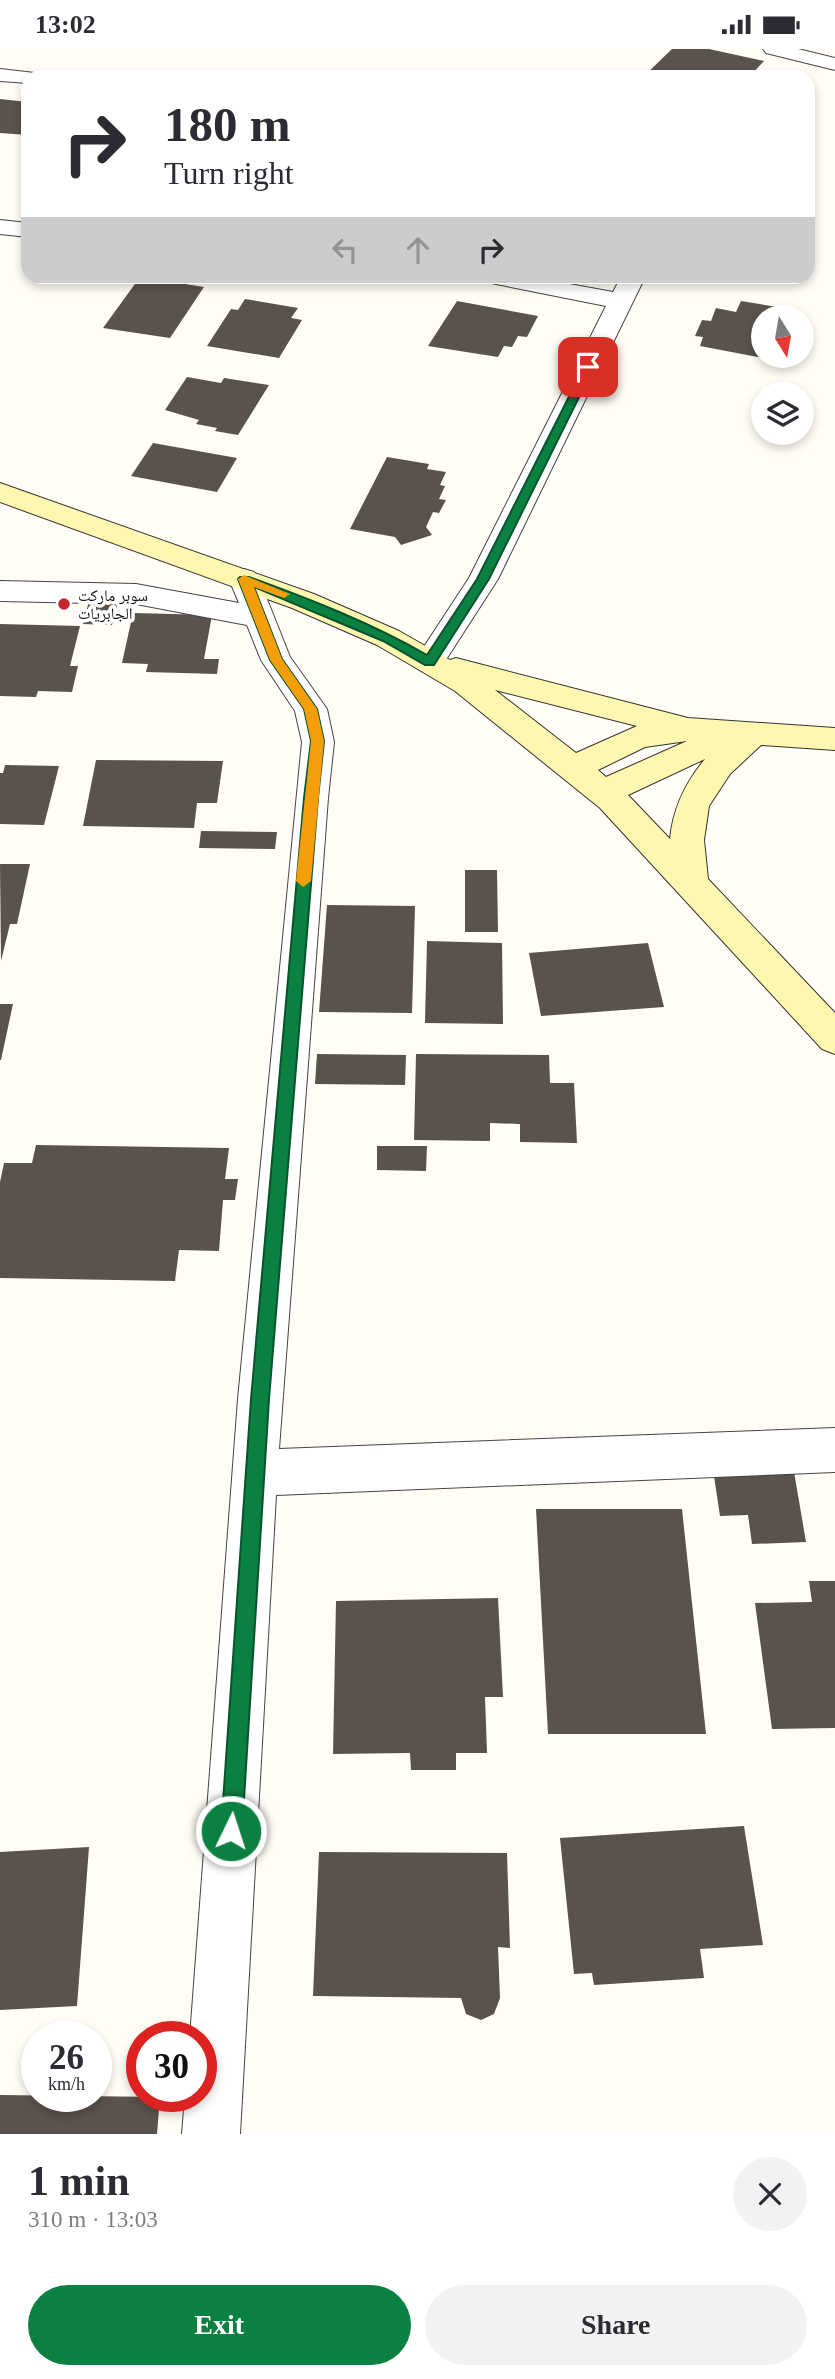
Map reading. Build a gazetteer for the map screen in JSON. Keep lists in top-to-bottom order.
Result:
{
  "places": ["سوبر ماركت الجابريات"],
  "north": "bottom",
  "page": {
    "status": "13:02",
    "turn": ["180 m", "Turn right"],
    "speed": "26 km/h",
    "limit": "30",
    "heading": ["1 min", "310 m · 13:03"],
    "buttons": ["Exit", "Share"]
  }
}
